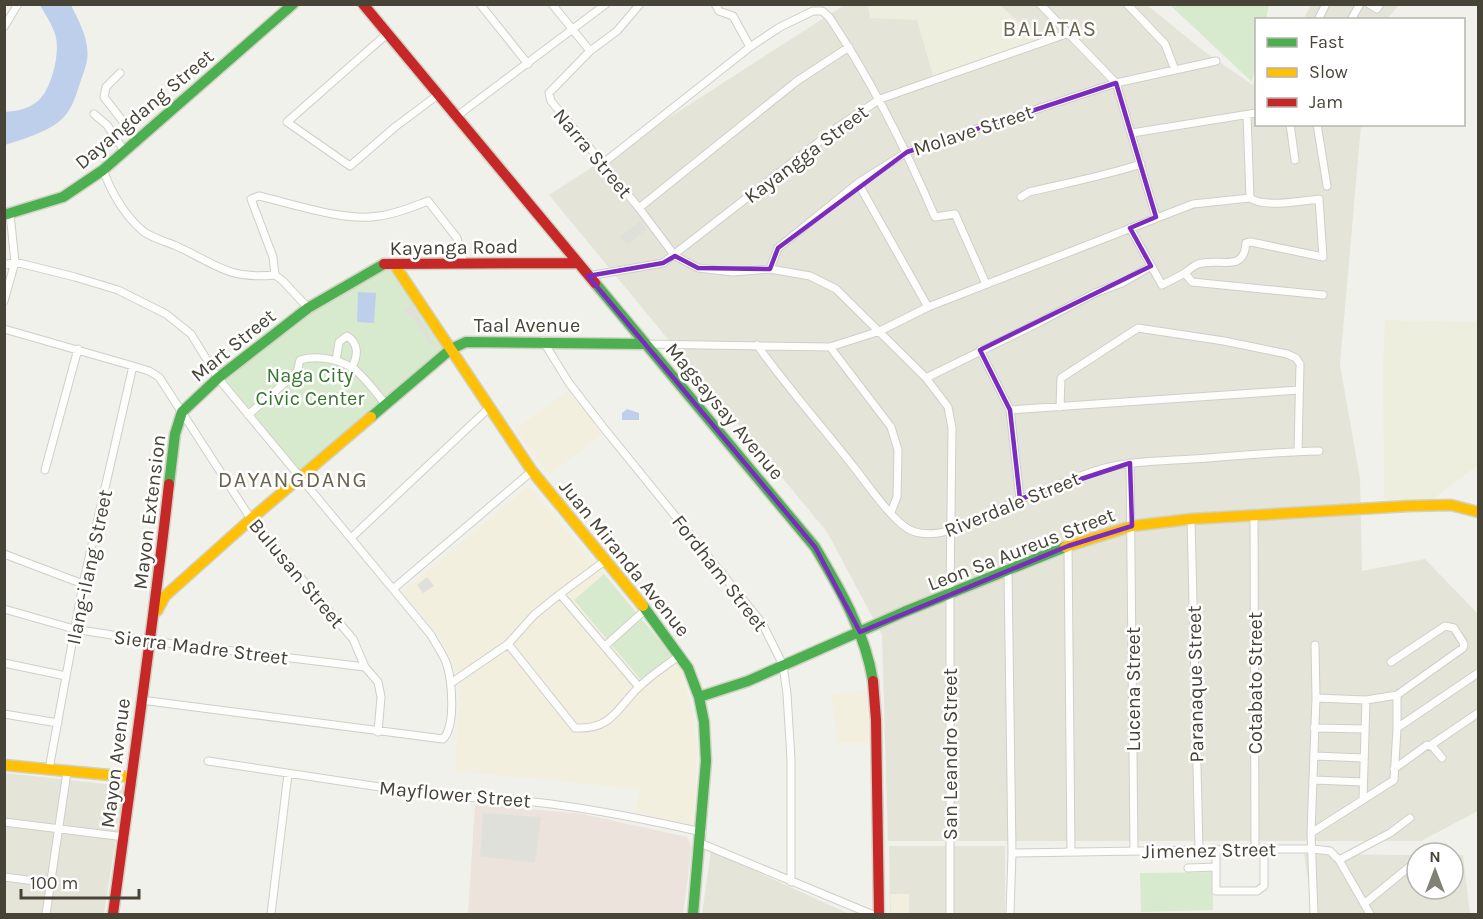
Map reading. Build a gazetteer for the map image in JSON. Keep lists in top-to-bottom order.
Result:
{
  "streets": {
    "street": [
      "Dayangdang Street",
      "Molave Street",
      "Narra Street",
      "Kayangga Street",
      "Kayanga Road",
      "Taal Avenue",
      "Mart Street",
      "Magsaysay Avenue",
      "Riverdale Street",
      "Mayon Extension",
      "Leon Sa Aureus Street",
      "Juan Miranda Avenue",
      "Ilang-ilang Street",
      "Bulusan Street",
      "Fordham Street",
      "Sierra Madre Street",
      "Cotabato Street",
      "Paranaque Street",
      "Lucena Street",
      "San Leandro Street",
      "Mayon Avenue",
      "Mayflower Street",
      "Jimenez Street"
    ]
  },
  "crossings": [
    ["Molave Street", "San Leandro Street"],
    ["Narra Street", "Kayangga Street"],
    ["Narra Street", "San Leandro Street"],
    ["Kayangga Street", "Magsaysay Avenue"],
    ["Kayangga Street", "San Leandro Street"],
    ["Kayanga Road", "Mart Street"],
    ["Kayanga Road", "Magsaysay Avenue"],
    ["Kayanga Road", "Juan Miranda Avenue"],
    ["Taal Avenue", "Magsaysay Avenue"],
    ["Taal Avenue", "Mayon Extension"],
    ["Taal Avenue", "Juan Miranda Avenue"],
    ["Taal Avenue", "Bulusan Street"],
    ["Taal Avenue", "Fordham Street"],
    ["Taal Avenue", "Mayon Avenue"],
    ["Mart Street", "Mayon Extension"],
    ["Mart Street", "Bulusan Street"],
    ["Magsaysay Avenue", "Leon Sa Aureus Street"],
    ["Riverdale Street", "Lucena Street"],
    ["Riverdale Street", "San Leandro Street"],
    ["Mayon Extension", "Bulusan Street"],
    ["Mayon Extension", "Mayon Avenue"],
    ["Leon Sa Aureus Street", "Juan Miranda Avenue"],
    ["Leon Sa Aureus Street", "Fordham Street"],
    ["Leon Sa Aureus Street", "Cotabato Street"],
    ["Leon Sa Aureus Street", "Paranaque Street"],
    ["Leon Sa Aureus Street", "Lucena Street"],
    ["Leon Sa Aureus Street", "San Leandro Street"],
    ["Juan Miranda Avenue", "Mayflower Street"],
    ["Ilang-ilang Street", "Bulusan Street"],
    ["Ilang-ilang Street", "Sierra Madre Street"],
    ["Bulusan Street", "Sierra Madre Street"],
    ["Fordham Street", "Mayflower Street"],
    ["Sierra Madre Street", "Mayon Avenue"],
    ["Cotabato Street", "Jimenez Street"],
    ["Paranaque Street", "Jimenez Street"],
    ["Lucena Street", "Jimenez Street"]
  ],
  "districts": ["BALATAS", "DAYANGDANG"],
  "parks": ["Naga City Civic Center"],
  "legend": ["Fast", "Slow", "Jam"],
  "scale_bar": "100 m",
  "north": "top"
}
